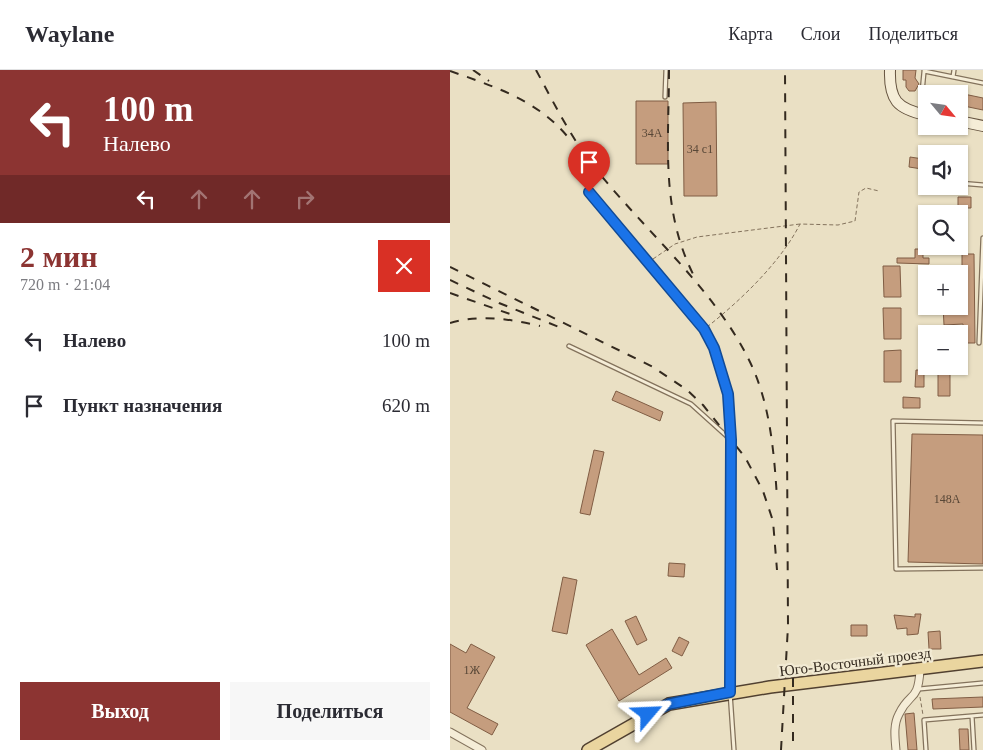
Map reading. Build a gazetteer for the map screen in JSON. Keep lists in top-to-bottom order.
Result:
{
  "streets": {
    "main road": ["Юго-Восточный проезд"]
  },
  "house_numbers": [
    "34А",
    "34 с1",
    "148А",
    "1Ж"
  ],
  "north": "bottom right",
  "page": {
    "header": "Waylane",
    "nav": ["Карта", "Слои", "Поделиться"],
    "turn": ["100 m", "Налево"],
    "map_buttons": ["+", "−"],
    "heading": ["2 мин", "720 m · 21:04"],
    "list": [
      {
        "name": "Налево",
        "value": "100 m"
      },
      {
        "name": "Пункт назначения",
        "value": "620 m"
      }
    ],
    "buttons": ["Выход", "Поделиться"]
  }
}
